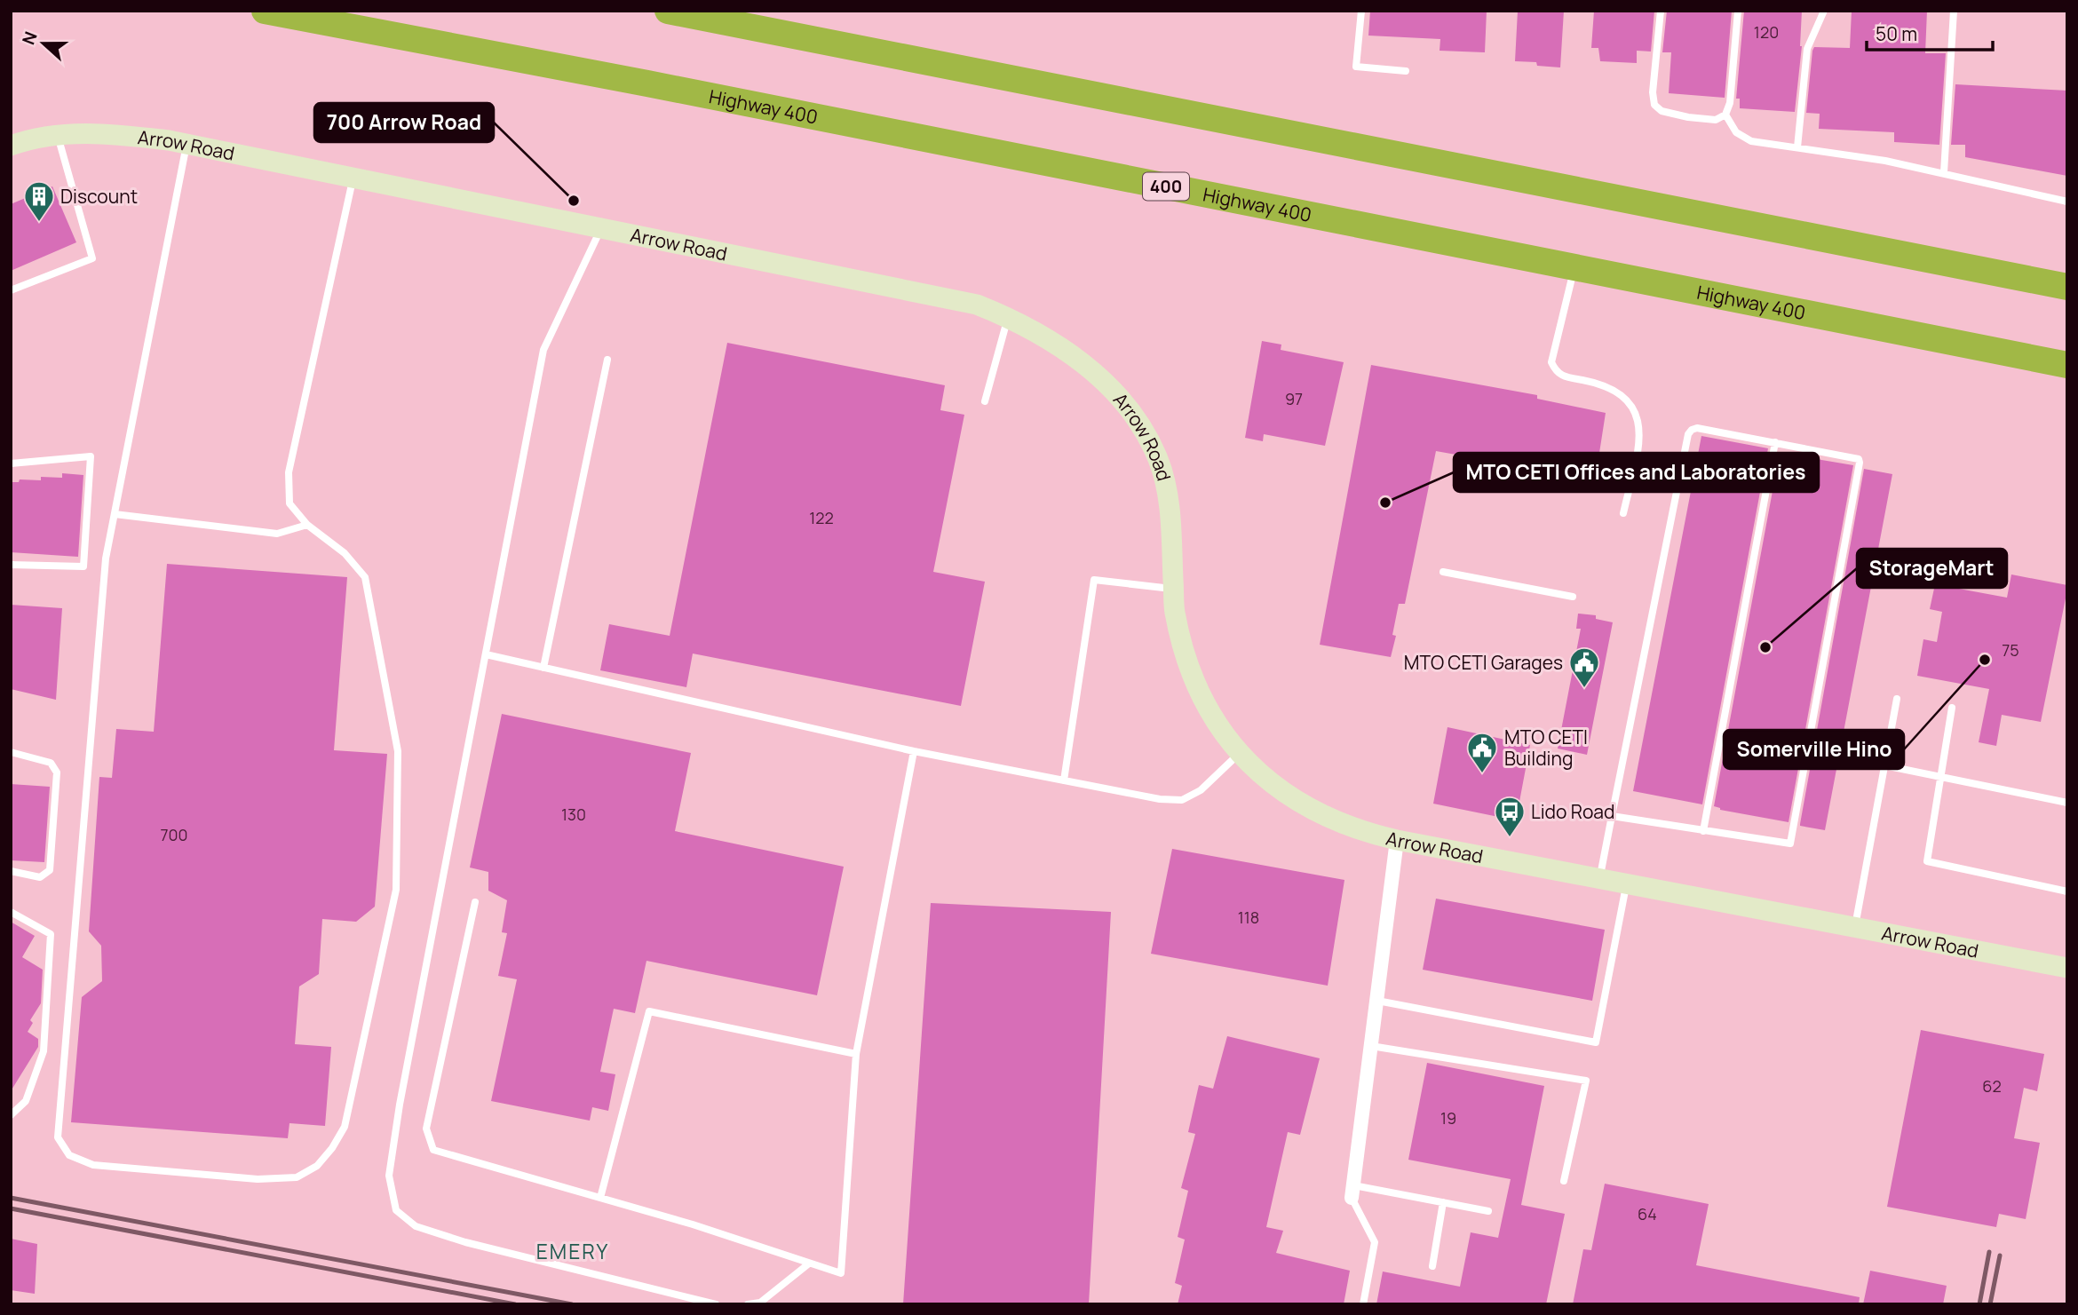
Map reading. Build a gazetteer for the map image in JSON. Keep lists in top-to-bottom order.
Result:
{
  "streets": {
    "highway": ["Highway 400", "400"],
    "street": ["Arrow Road"]
  },
  "districts": ["EMERY"],
  "places": {
    "other": [
      "700 Arrow Road",
      "MTO CETI Offices and Laboratories",
      "StorageMart",
      "Somerville Hino"
    ],
    "building": ["Discount"],
    "public building": ["MTO CETI Garages", "MTO CETI Building"],
    "bus stop": ["Lido Road"]
  },
  "house_numbers": [
    "120",
    "97",
    "122",
    "75",
    "130",
    "700",
    "118",
    "62",
    "19",
    "64"
  ],
  "scale_bar": "50 m",
  "north": "left"
}
